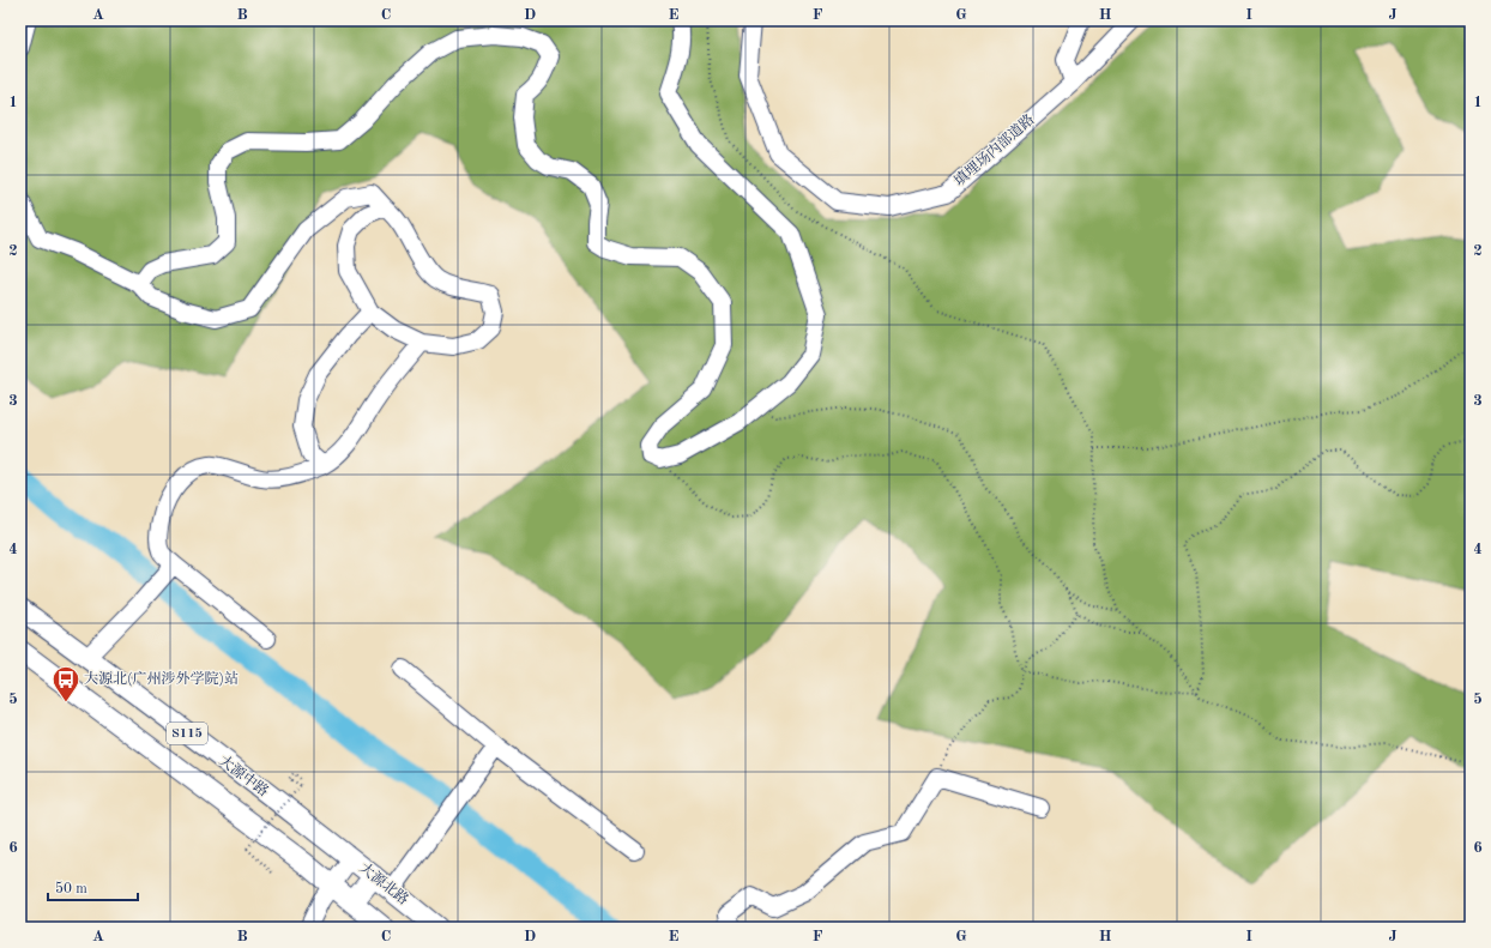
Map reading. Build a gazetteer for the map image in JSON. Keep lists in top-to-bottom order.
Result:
{
  "streets": {
    "main road": ["S115", "大源中路", "大源北路"],
    "street": ["填埋场内部道路"]
  },
  "crossings": [
    ["大源中路", "大源北路"]
  ],
  "places": {
    "bus stop": ["大源北(广州涉外学院)站"]
  },
  "scale_bar": "50 m",
  "grid": {
    "columns": [
      "A",
      "B",
      "C",
      "D",
      "E",
      "F",
      "G",
      "H",
      "I",
      "J"
    ],
    "rows": [
      "1",
      "2",
      "3",
      "4",
      "5",
      "6"
    ]
  }
}
